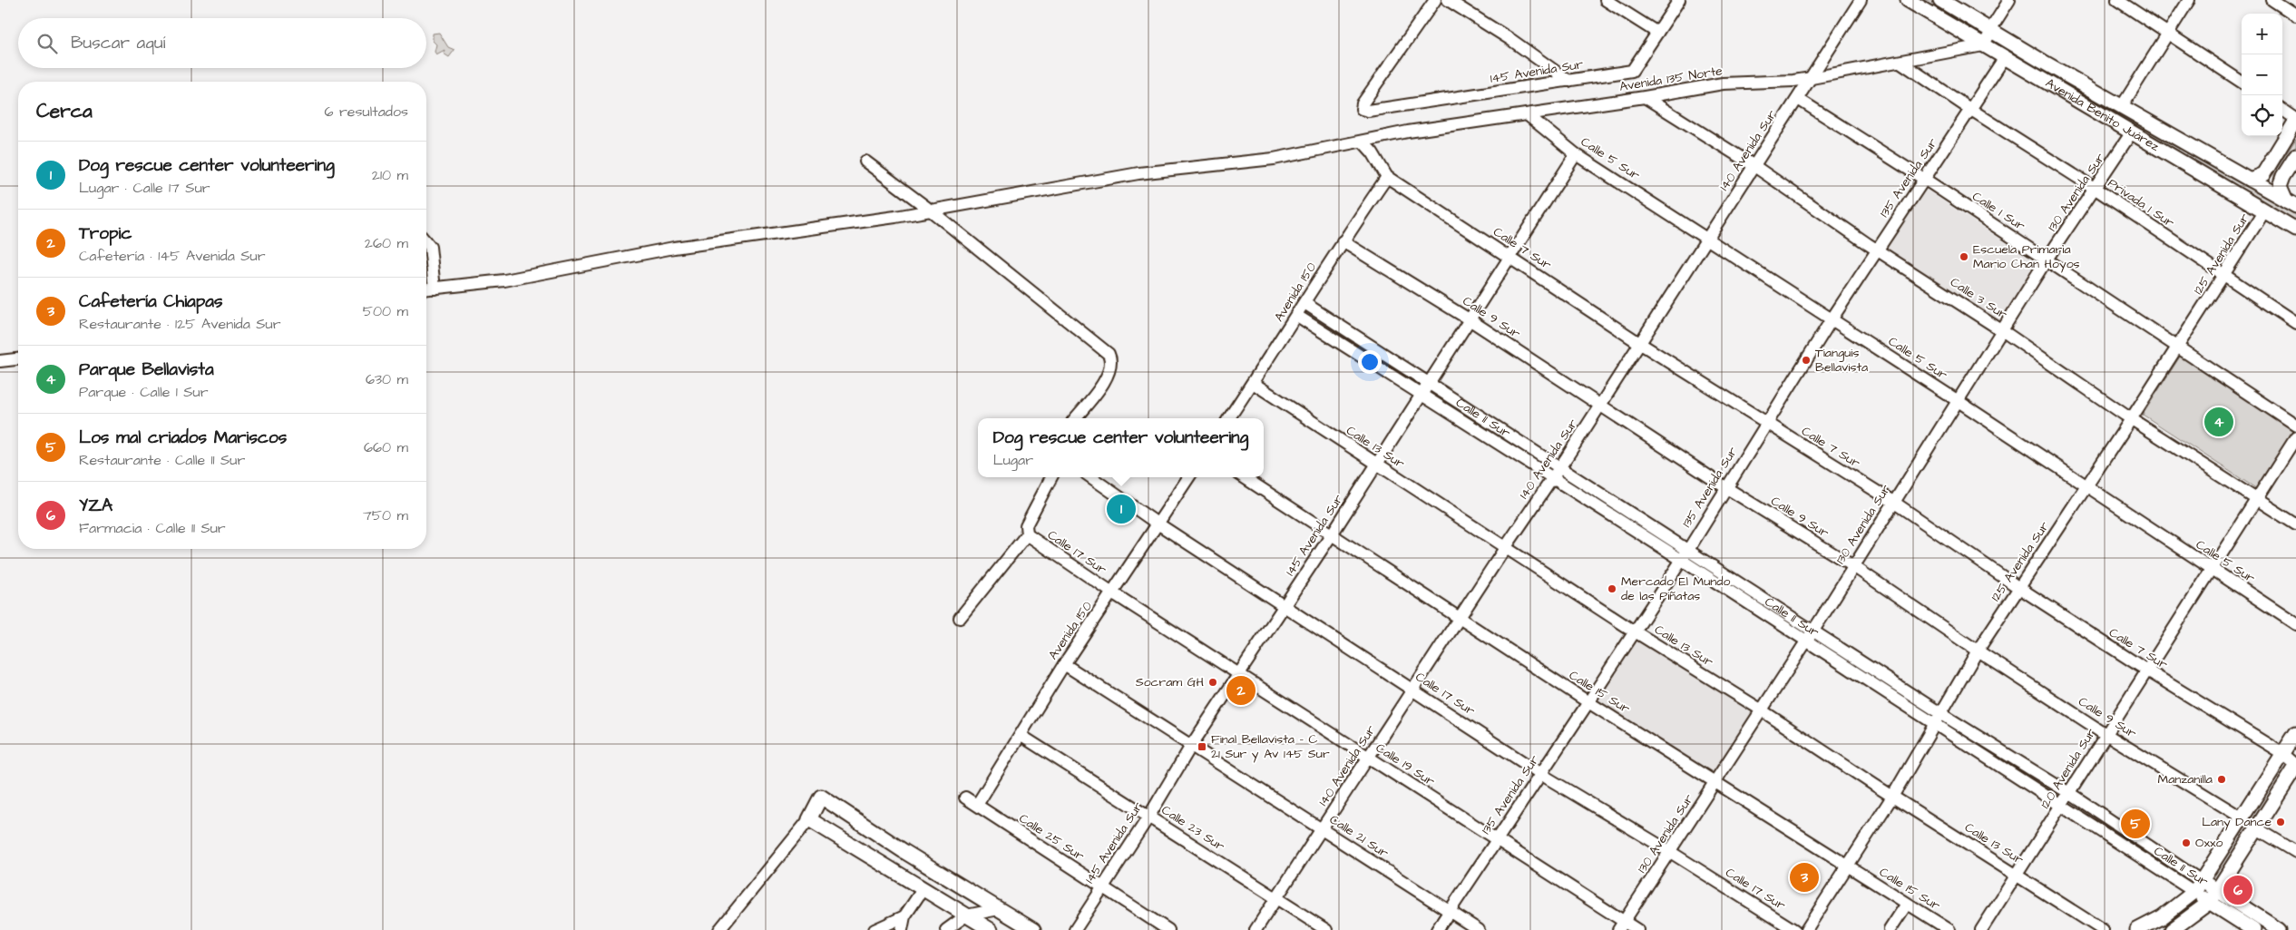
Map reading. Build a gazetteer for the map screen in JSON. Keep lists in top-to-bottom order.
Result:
{
  "streets": {
    "main road": ["Avenida Benito Juárez", "Calle 11 Sur"],
    "street": [
      "145 Avenida Sur",
      "Avenida 135 Norte",
      "140 Avenida Sur",
      "Calle 5 Sur",
      "135 Avenida Sur",
      "130 Avenida Sur",
      "Privada 1 Sur",
      "Calle 1 Sur",
      "Calle 7 Sur",
      "125 Avenida Sur",
      "Avenida 150",
      "Calle 3 Sur",
      "Calle 9 Sur",
      "Calle 13 Sur",
      "Calle 17 Sur",
      "Calle 15 Sur",
      "Calle 19 Sur",
      "120 Avenida Sur",
      "Calle 23 Sur",
      "Calle 21 Sur",
      "Calle 25 Sur"
    ]
  },
  "crossings": [
    ["145 Avenida Sur", "Calle 5 Sur"],
    ["145 Avenida Sur", "Calle 7 Sur"],
    ["145 Avenida Sur", "Calle 9 Sur"],
    ["145 Avenida Sur", "Calle 11 Sur"],
    ["145 Avenida Sur", "Calle 13 Sur"],
    ["145 Avenida Sur", "Calle 17 Sur"],
    ["145 Avenida Sur", "Calle 15 Sur"],
    ["145 Avenida Sur", "Calle 19 Sur"],
    ["145 Avenida Sur", "Calle 23 Sur"],
    ["145 Avenida Sur", "Calle 21 Sur"],
    ["145 Avenida Sur", "Calle 25 Sur"],
    ["Avenida 135 Norte", "Avenida Benito Juárez"],
    ["Avenida 135 Norte", "140 Avenida Sur"],
    ["Avenida 135 Norte", "Calle 5 Sur"],
    ["Avenida 135 Norte", "Privada 1 Sur"],
    ["Avenida 135 Norte", "Calle 7 Sur"],
    ["Avenida 135 Norte", "Calle 3 Sur"],
    ["Avenida Benito Juárez", "135 Avenida Sur"],
    ["Avenida Benito Juárez", "130 Avenida Sur"],
    ["Avenida Benito Juárez", "125 Avenida Sur"],
    ["140 Avenida Sur", "Calle 5 Sur"],
    ["140 Avenida Sur", "Calle 1 Sur"],
    ["140 Avenida Sur", "Calle 7 Sur"],
    ["140 Avenida Sur", "Calle 3 Sur"],
    ["140 Avenida Sur", "Calle 9 Sur"],
    ["140 Avenida Sur", "Calle 11 Sur"],
    ["140 Avenida Sur", "Calle 13 Sur"],
    ["140 Avenida Sur", "Calle 17 Sur"],
    ["140 Avenida Sur", "Calle 15 Sur"],
    ["140 Avenida Sur", "Calle 19 Sur"],
    ["140 Avenida Sur", "Calle 23 Sur"],
    ["140 Avenida Sur", "Calle 21 Sur"],
    ["Calle 5 Sur", "135 Avenida Sur"],
    ["Calle 5 Sur", "130 Avenida Sur"],
    ["Calle 5 Sur", "125 Avenida Sur"],
    ["Calle 5 Sur", "120 Avenida Sur"],
    ["135 Avenida Sur", "Privada 1 Sur"],
    ["135 Avenida Sur", "Calle 1 Sur"],
    ["135 Avenida Sur", "Calle 7 Sur"],
    ["135 Avenida Sur", "Calle 3 Sur"],
    ["135 Avenida Sur", "Calle 9 Sur"],
    ["135 Avenida Sur", "Calle 11 Sur"],
    ["135 Avenida Sur", "Calle 13 Sur"],
    ["135 Avenida Sur", "Calle 17 Sur"],
    ["135 Avenida Sur", "Calle 15 Sur"],
    ["135 Avenida Sur", "Calle 19 Sur"],
    ["135 Avenida Sur", "Calle 21 Sur"],
    ["130 Avenida Sur", "Privada 1 Sur"],
    ["130 Avenida Sur", "Calle 1 Sur"],
    ["130 Avenida Sur", "Calle 7 Sur"],
    ["130 Avenida Sur", "Calle 3 Sur"],
    ["130 Avenida Sur", "Calle 9 Sur"],
    ["130 Avenida Sur", "Calle 11 Sur"],
    ["130 Avenida Sur", "Calle 13 Sur"],
    ["130 Avenida Sur", "Calle 17 Sur"],
    ["130 Avenida Sur", "Calle 15 Sur"],
    ["130 Avenida Sur", "Calle 19 Sur"],
    ["Privada 1 Sur", "125 Avenida Sur"],
    ["Calle 1 Sur", "125 Avenida Sur"],
    ["Calle 7 Sur", "125 Avenida Sur"],
    ["Calle 7 Sur", "Avenida 150"],
    ["Calle 7 Sur", "120 Avenida Sur"],
    ["125 Avenida Sur", "Calle 3 Sur"],
    ["125 Avenida Sur", "Calle 9 Sur"],
    ["125 Avenida Sur", "Calle 11 Sur"],
    ["125 Avenida Sur", "Calle 13 Sur"],
    ["125 Avenida Sur", "Calle 15 Sur"],
    ["Avenida 150", "Calle 9 Sur"],
    ["Avenida 150", "Calle 11 Sur"],
    ["Avenida 150", "Calle 13 Sur"],
    ["Avenida 150", "Calle 17 Sur"],
    ["Avenida 150", "Calle 19 Sur"],
    ["Avenida 150", "Calle 23 Sur"],
    ["Avenida 150", "Calle 21 Sur"],
    ["Avenida 150", "Calle 25 Sur"],
    ["Calle 3 Sur", "120 Avenida Sur"],
    ["Calle 9 Sur", "120 Avenida Sur"],
    ["Calle 11 Sur", "120 Avenida Sur"],
    ["Calle 13 Sur", "120 Avenida Sur"],
    ["Calle 17 Sur", "Calle 19 Sur"]
  ],
  "places": {
    "other": [
      "Escuela Primaria Mario Chan Hoyos",
      "Tianguis Bellavista",
      "Mercado El Mundo de las Piñatas",
      "Socram GH",
      "Manzanilla",
      "Lany Dance",
      "Oxxo"
    ],
    "transit": ["Final Bellavista - C 21 Sur y Av 145 Sur"]
  },
  "page": {
    "map_buttons": ["+", "−"],
    "search": "Buscar aquí",
    "heading": ["Cerca", "6 resultados"],
    "list": [
      {
        "mark": "1",
        "name": "Dog rescue center volunteering",
        "note": "Lugar · Calle 17 Sur",
        "value": "210 m"
      },
      {
        "mark": "2",
        "name": "Tropic",
        "note": "Cafetería · 145 Avenida Sur",
        "value": "260 m"
      },
      {
        "mark": "3",
        "name": "Cafetería Chiapas",
        "note": "Restaurante · 125 Avenida Sur",
        "value": "500 m"
      },
      {
        "mark": "4",
        "name": "Parque Bellavista",
        "note": "Parque · Calle 1 Sur",
        "value": "630 m"
      },
      {
        "mark": "5",
        "name": "Los mal criados Mariscos",
        "note": "Restaurante · Calle 11 Sur",
        "value": "660 m"
      },
      {
        "mark": "6",
        "name": "YZA",
        "note": "Farmacia · Calle 11 Sur",
        "value": "750 m"
      }
    ],
    "pins": [
      "4",
      "1",
      "2",
      "5",
      "3",
      "6"
    ],
    "popup": ["Dog rescue center volunteering", "Lugar"]
  }
}
